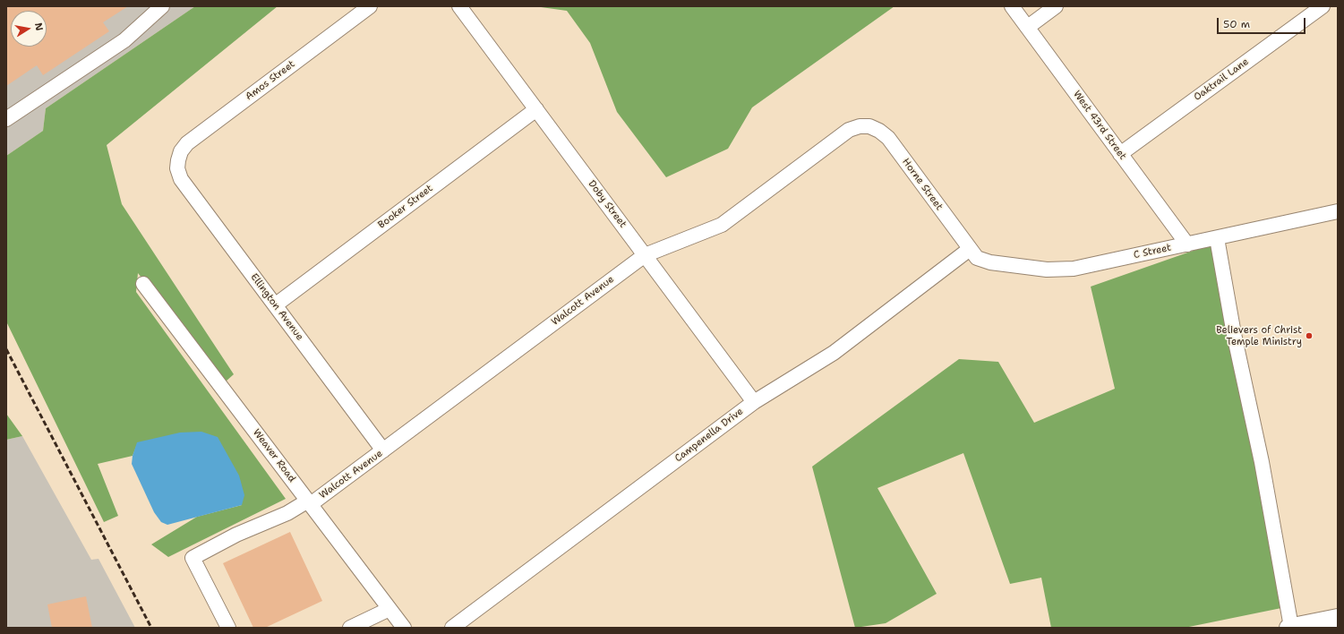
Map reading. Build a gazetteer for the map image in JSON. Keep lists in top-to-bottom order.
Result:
{
  "streets": {
    "street": [
      "Oaktrail Lane",
      "Amos Street",
      "West 43rd Street",
      "Horne Street",
      "Doby Street",
      "Booker Street",
      "C Street",
      "Walcott Avenue",
      "Ellington Avenue",
      "Campenella Drive",
      "Weaver Road"
    ]
  },
  "crossings": [
    ["Oaktrail Lane", "West 43rd Street"],
    ["Amos Street", "Ellington Avenue"],
    ["West 43rd Street", "C Street"],
    ["Horne Street", "C Street"],
    ["Horne Street", "Walcott Avenue"],
    ["Horne Street", "Campenella Drive"],
    ["Doby Street", "Booker Street"],
    ["Doby Street", "Walcott Avenue"],
    ["Doby Street", "Campenella Drive"],
    ["Booker Street", "Ellington Avenue"],
    ["C Street", "Campenella Drive"],
    ["Walcott Avenue", "Ellington Avenue"],
    ["Walcott Avenue", "Weaver Road"]
  ],
  "places": ["Believers of Christ Temple Ministry"],
  "scale_bar": "50 m",
  "north": "right"
}
